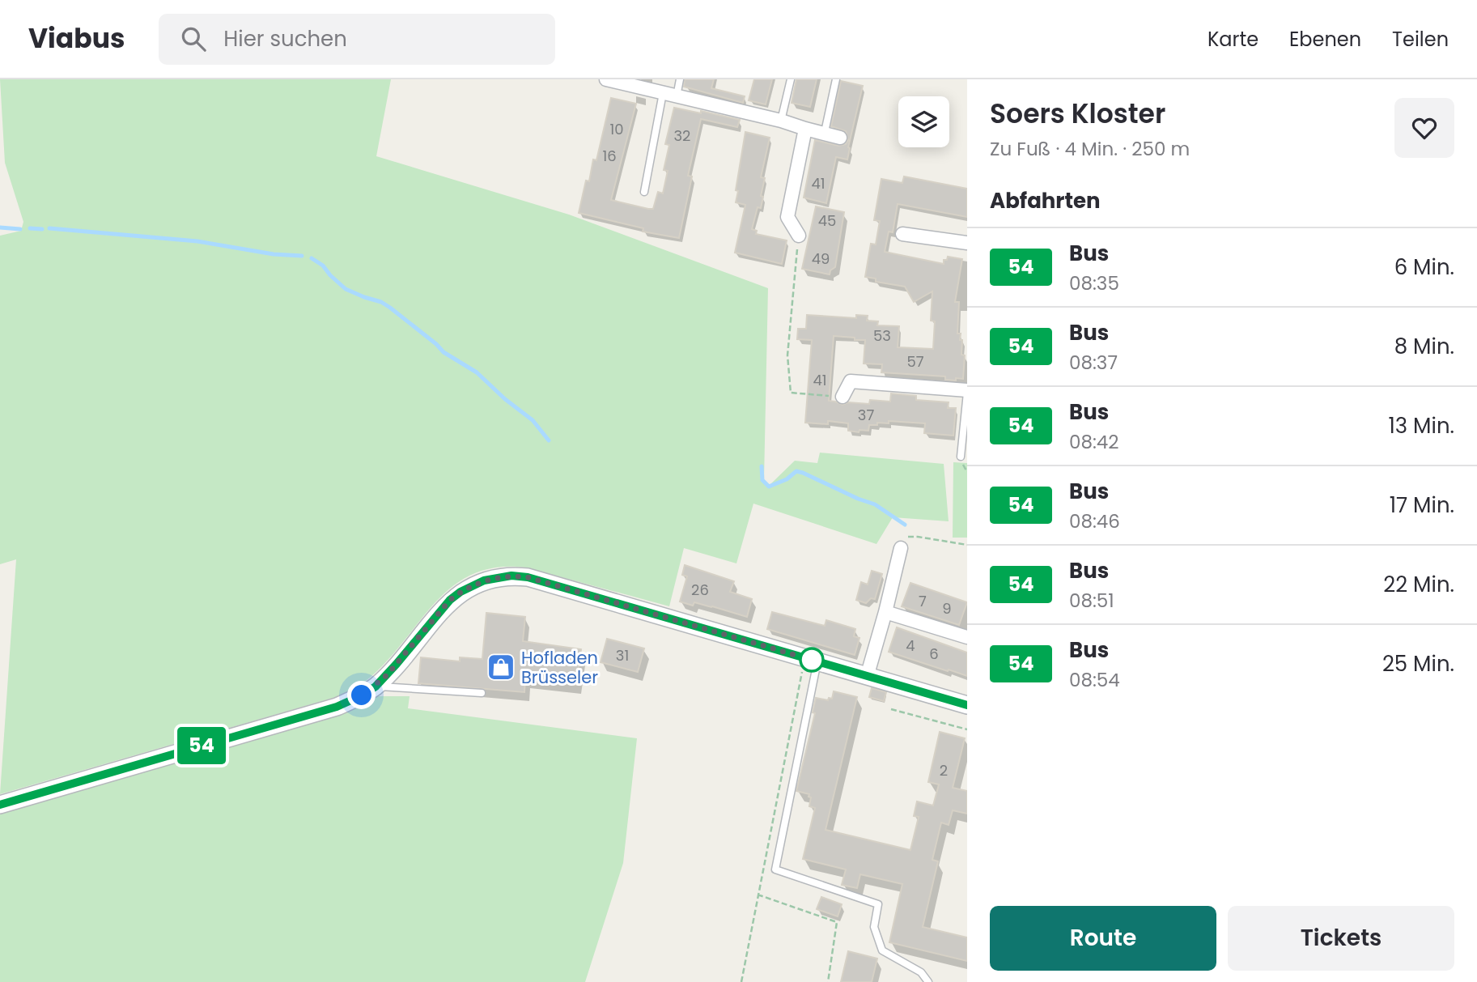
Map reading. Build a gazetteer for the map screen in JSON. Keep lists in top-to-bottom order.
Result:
{
  "places": {
    "shop": ["Hofladen Brüsseler"]
  },
  "lines": ["bus line 54"],
  "house_numbers": [
    "10",
    "32",
    "16",
    "41",
    "45",
    "49",
    "53",
    "57",
    "41",
    "37",
    "26",
    "7",
    "9",
    "4",
    "6",
    "31",
    "2"
  ],
  "page": {
    "header": "Viabus",
    "search": "Hier suchen",
    "nav": ["Karte", "Ebenen", "Teilen"],
    "on_map": "54",
    "heading": [
      ["Soers Kloster", "Zu Fuß · 4 Min. · 250 m"],
      "Abfahrten"
    ],
    "list": [
      {
        "mark": "54",
        "name": "Bus",
        "note": "08:35",
        "value": "6 Min."
      },
      {
        "mark": "54",
        "name": "Bus",
        "note": "08:37",
        "value": "8 Min."
      },
      {
        "mark": "54",
        "name": "Bus",
        "note": "08:42",
        "value": "13 Min."
      },
      {
        "mark": "54",
        "name": "Bus",
        "note": "08:46",
        "value": "17 Min."
      },
      {
        "mark": "54",
        "name": "Bus",
        "note": "08:51",
        "value": "22 Min."
      },
      {
        "mark": "54",
        "name": "Bus",
        "note": "08:54",
        "value": "25 Min."
      }
    ],
    "buttons": ["Route", "Tickets"]
  }
}
